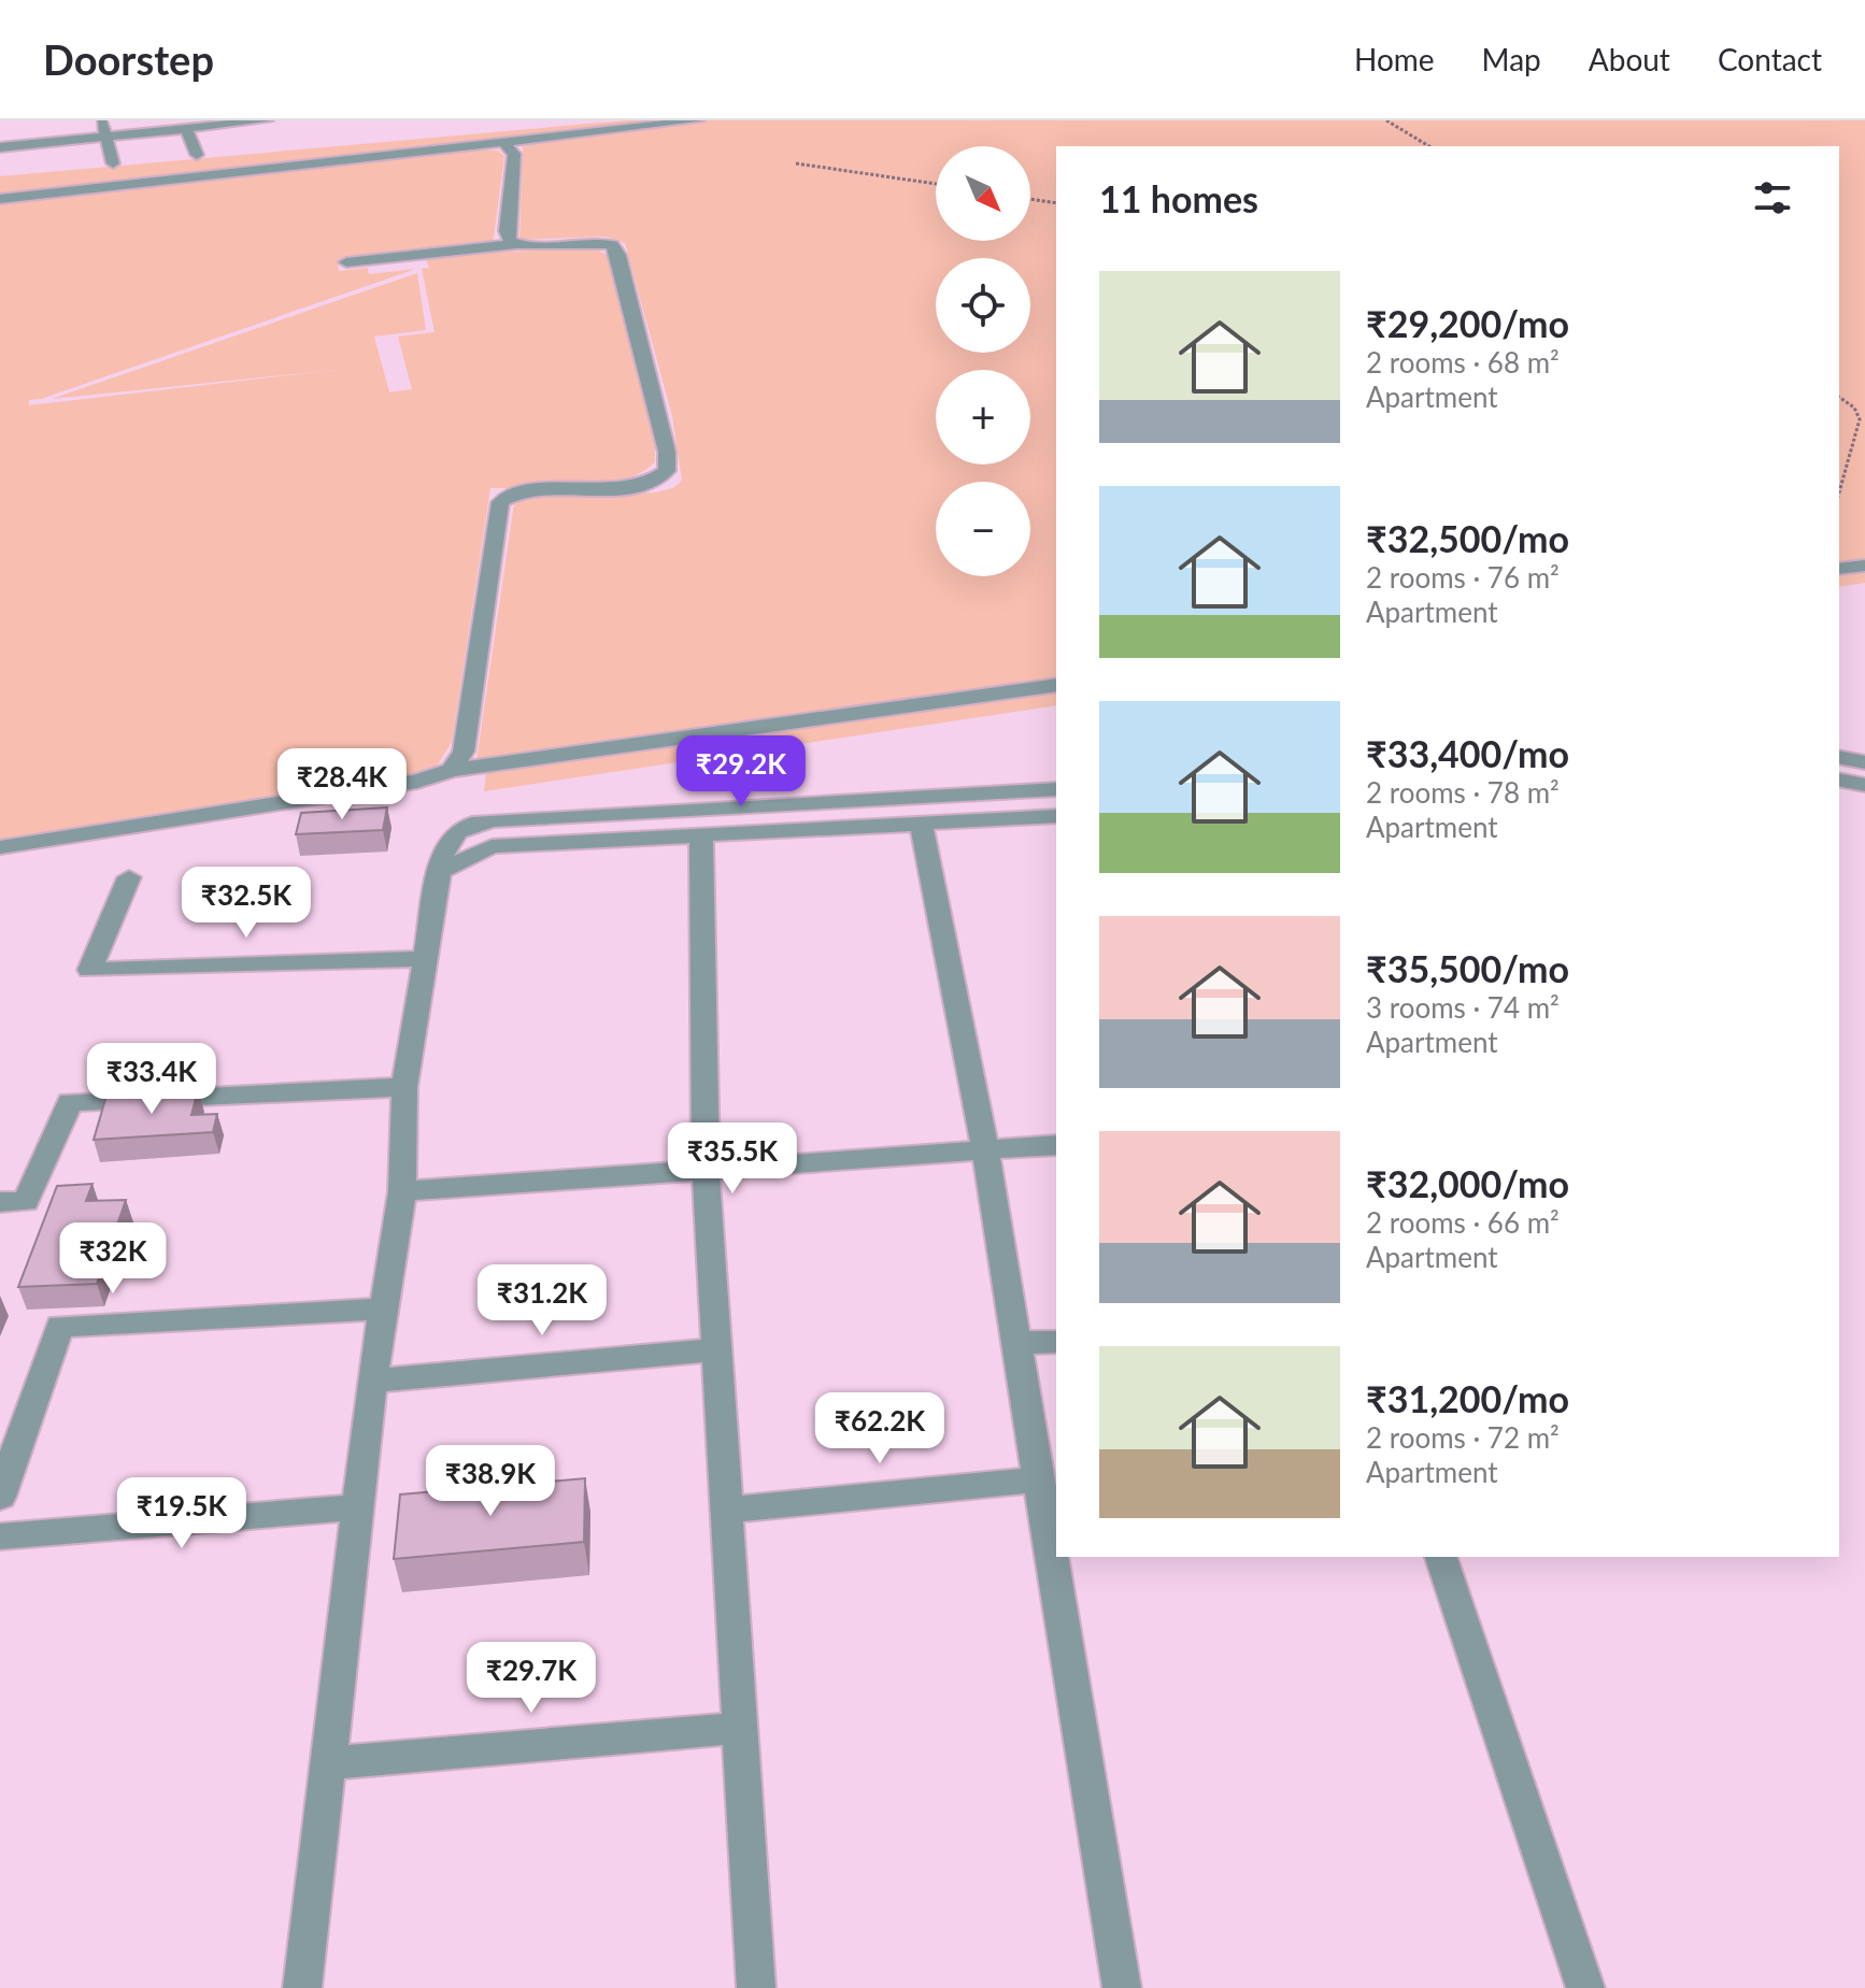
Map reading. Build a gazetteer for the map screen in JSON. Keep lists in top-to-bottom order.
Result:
{
  "north": "bottom right",
  "page": {
    "header": "Doorstep",
    "nav": [
      "Home",
      "Map",
      "About",
      "Contact"
    ],
    "map_buttons": ["+", "−"],
    "heading": "11 homes",
    "list": [
      {
        "name": "₹29,200/mo",
        "note": "2 rooms · 68 m² · Apartment"
      },
      {
        "name": "₹32,500/mo",
        "note": "2 rooms · 76 m² · Apartment"
      },
      {
        "name": "₹33,400/mo",
        "note": "2 rooms · 78 m² · Apartment"
      },
      {
        "name": "₹35,500/mo",
        "note": "3 rooms · 74 m² · Apartment"
      },
      {
        "name": "₹32,000/mo",
        "note": "2 rooms · 66 m² · Apartment"
      },
      {
        "name": "₹31,200/mo",
        "note": "2 rooms · 72 m² · Apartment"
      }
    ],
    "price": [
      "₹29.2K",
      "₹28.4K",
      "₹32.5K",
      "₹33.4K",
      "₹35.5K",
      "₹32K",
      "₹31.2K",
      "₹62.2K",
      "₹38.9K",
      "₹19.5K",
      "₹29.7K"
    ]
  }
}
